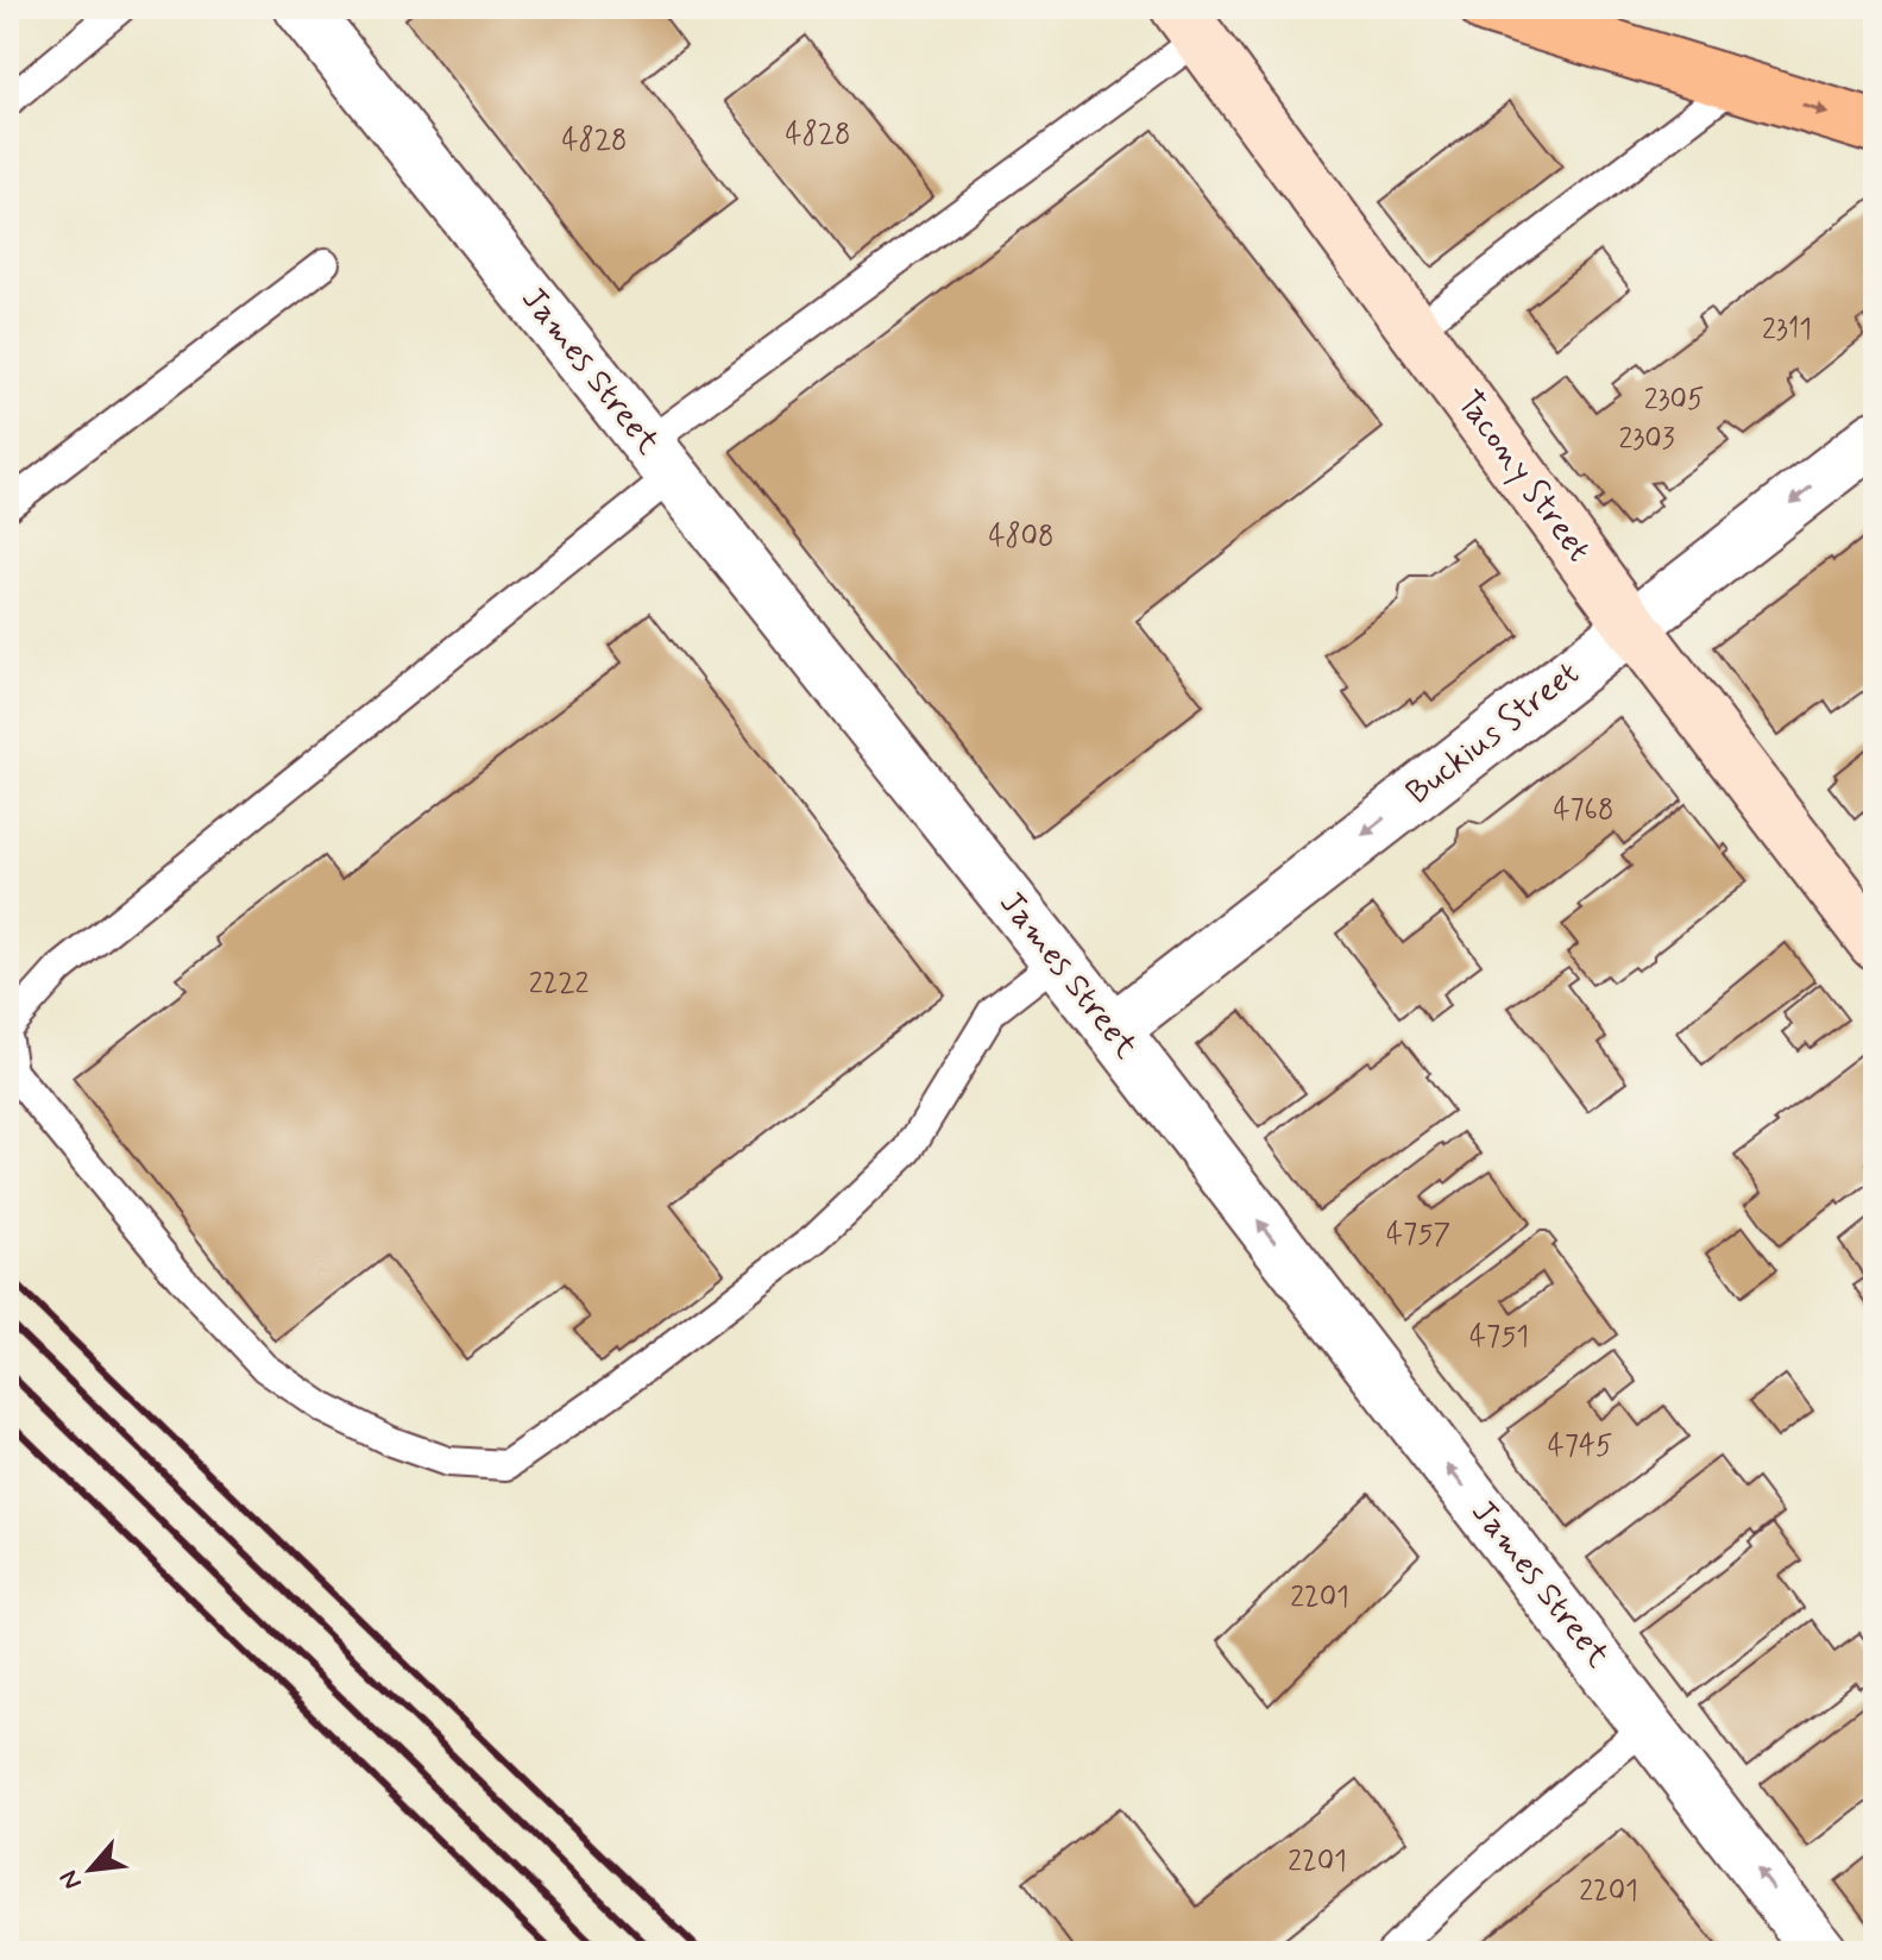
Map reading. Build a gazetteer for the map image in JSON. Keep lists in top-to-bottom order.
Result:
{
  "streets": {
    "main road": ["Tacony Street"],
    "street": ["James Street", "Buckius Street"]
  },
  "crossings": [
    ["James Street", "Buckius Street"],
    ["Tacony Street", "Buckius Street"]
  ],
  "one_way": ["James Street", "Buckius Street"],
  "house_numbers": [
    "4828",
    "4828",
    "2311",
    "2305",
    "2303",
    "4808",
    "4768",
    "2222",
    "4757",
    "4751",
    "4745",
    "2201",
    "2201",
    "2201"
  ],
  "north": "bottom left"
}
